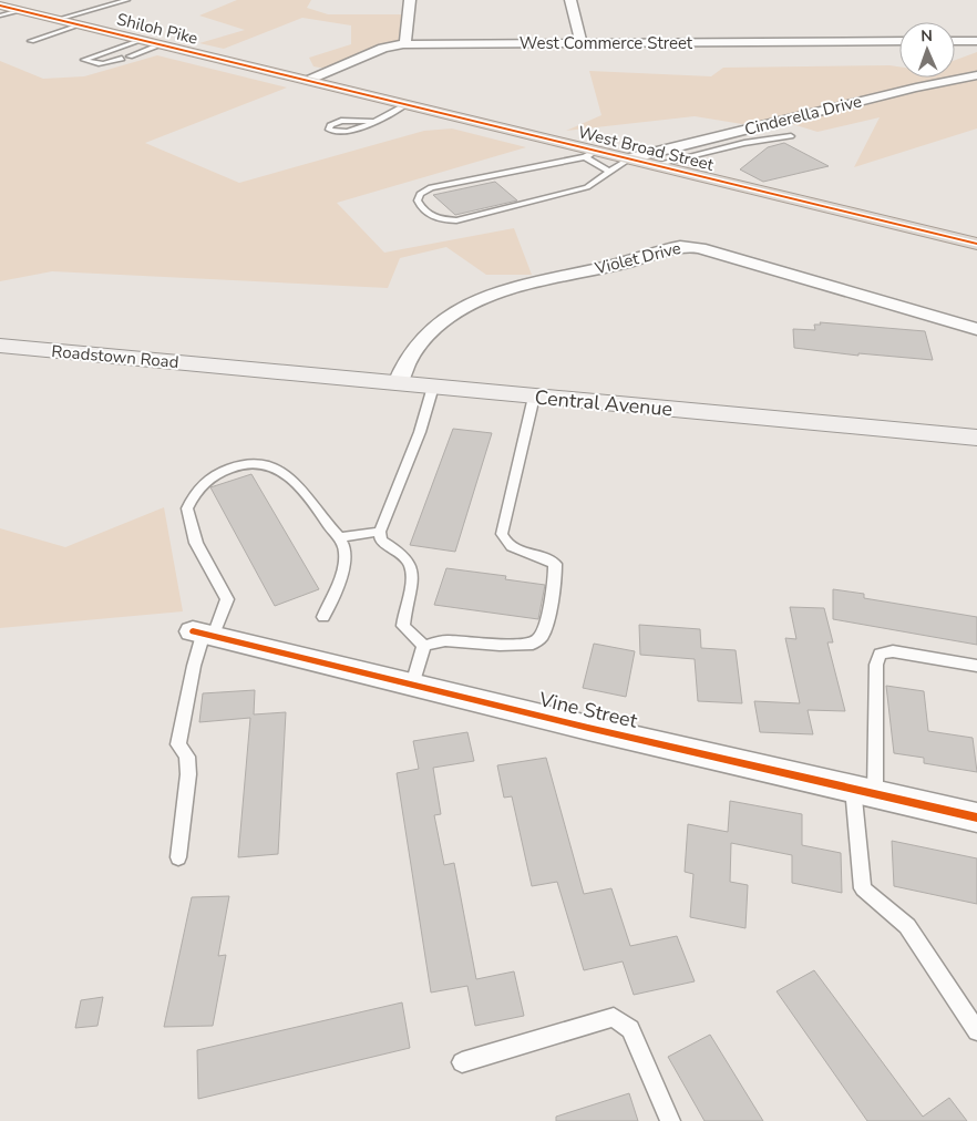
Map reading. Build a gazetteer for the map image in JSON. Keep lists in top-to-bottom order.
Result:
{
  "streets": {
    "highway": ["Shiloh Pike", "West Broad Street"],
    "main road": ["Roadstown Road", "Central Avenue"],
    "street": [
      "West Commerce Street",
      "Cinderella Drive",
      "Violet Drive",
      "Vine Street"
    ]
  },
  "crossings": [
    ["Shiloh Pike", "West Commerce Street"],
    ["Shiloh Pike", "West Broad Street"],
    ["West Commerce Street", "West Broad Street"],
    ["Cinderella Drive", "West Broad Street"],
    ["Violet Drive", "Central Avenue"],
    ["Roadstown Road", "Central Avenue"]
  ],
  "north": "top"
}
